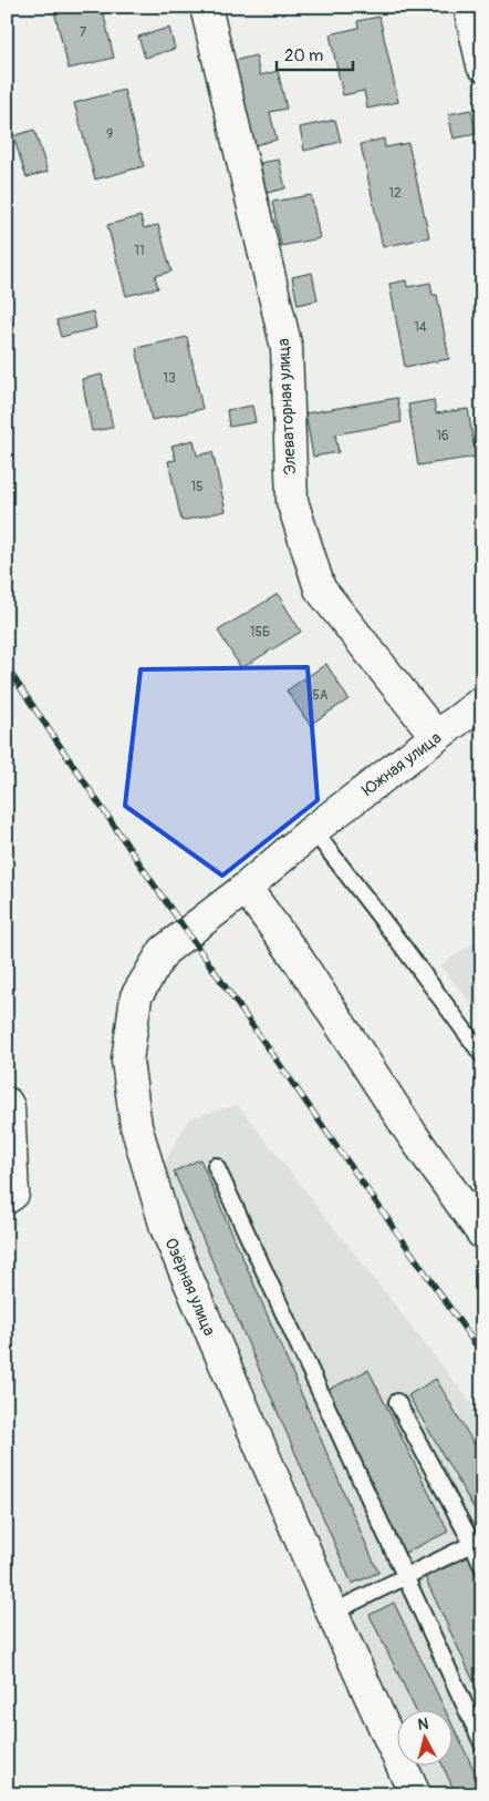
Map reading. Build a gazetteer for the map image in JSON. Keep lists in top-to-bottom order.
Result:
{
  "streets": {
    "street": ["Элеваторная улица", "Южная улица", "Озёрная улица"]
  },
  "crossings": [
    ["Элеваторная улица", "Южная улица"],
    ["Южная улица", "Озёрная улица"]
  ],
  "house_numbers": [
    "7",
    "9",
    "12",
    "11",
    "14",
    "13",
    "16",
    "15",
    "15Б",
    "15А"
  ],
  "scale_bar": "20 m",
  "north": "top"
}
